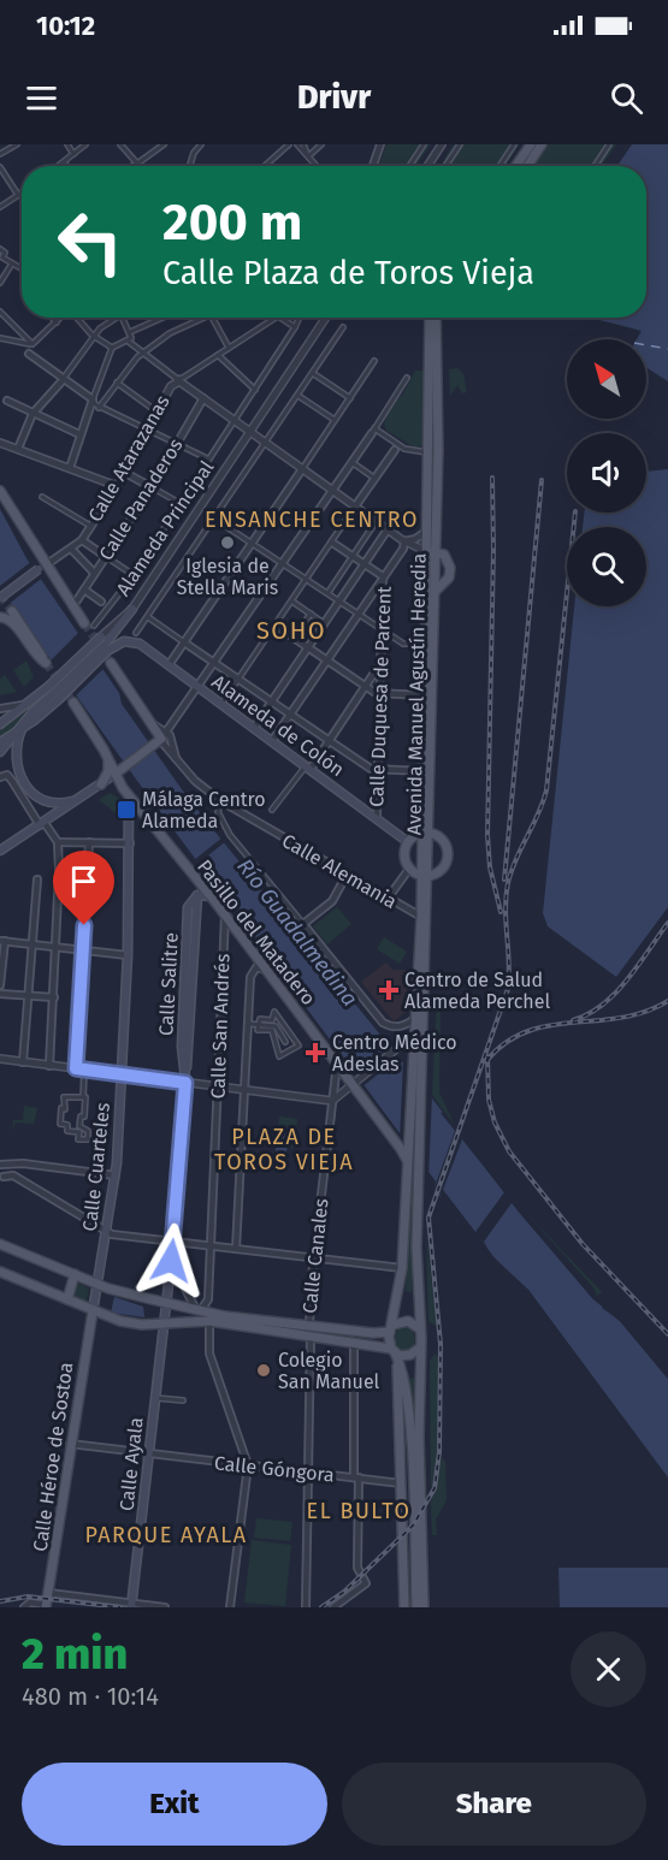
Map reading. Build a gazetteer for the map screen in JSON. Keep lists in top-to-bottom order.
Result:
{
  "streets": {
    "main road": [
      "Avenida Manuel Agustín Heredia",
      "Alameda de Colón",
      "Pasillo del Matadero",
      "Calle Salitre",
      "Calle Cuarteles",
      "Calle Héroe de Sostoa",
      "Calle Ayala"
    ],
    "street": [
      "Calle Atarazanas",
      "Calle Panaderos",
      "Alameda Principal",
      "Calle Duquesa de Parcent",
      "Calle Alemania",
      "Calle San Andrés",
      "Calle Canales",
      "Calle Góngora"
    ]
  },
  "crossings": [
    ["Avenida Manuel Agustín Heredia", "Calle Alemania"],
    ["Avenida Manuel Agustín Heredia", "Pasillo del Matadero"],
    ["Calle Duquesa de Parcent", "Alameda de Colón"],
    ["Pasillo del Matadero", "Calle Salitre"],
    ["Pasillo del Matadero", "Calle San Andrés"],
    ["Pasillo del Matadero", "Calle Cuarteles"],
    ["Calle Salitre", "Calle Ayala"],
    ["Calle Cuarteles", "Calle Héroe de Sostoa"],
    ["Calle Héroe de Sostoa", "Calle Góngora"],
    ["Calle Ayala", "Calle Góngora"]
  ],
  "districts": [
    "ENSANCHE CENTRO",
    "SOHO",
    "PLAZA DE TOROS VIEJA",
    "EL BULTO",
    "PARQUE AYALA"
  ],
  "water": ["Río Guadalmedina"],
  "places": {
    "other": ["Iglesia de Stella Maris", "Colegio San Manuel"],
    "transit": ["Málaga Centro Alameda"],
    "health": ["Centro de Salud Alameda Perchel", "Centro Médico Adeslas"]
  },
  "north": "top left",
  "page": {
    "status": "10:12",
    "header": "Drivr",
    "turn": ["200 m", "Calle Plaza de Toros Vieja"],
    "heading": ["2 min", "480 m · 10:14"],
    "buttons": ["Exit", "Share"]
  }
}
